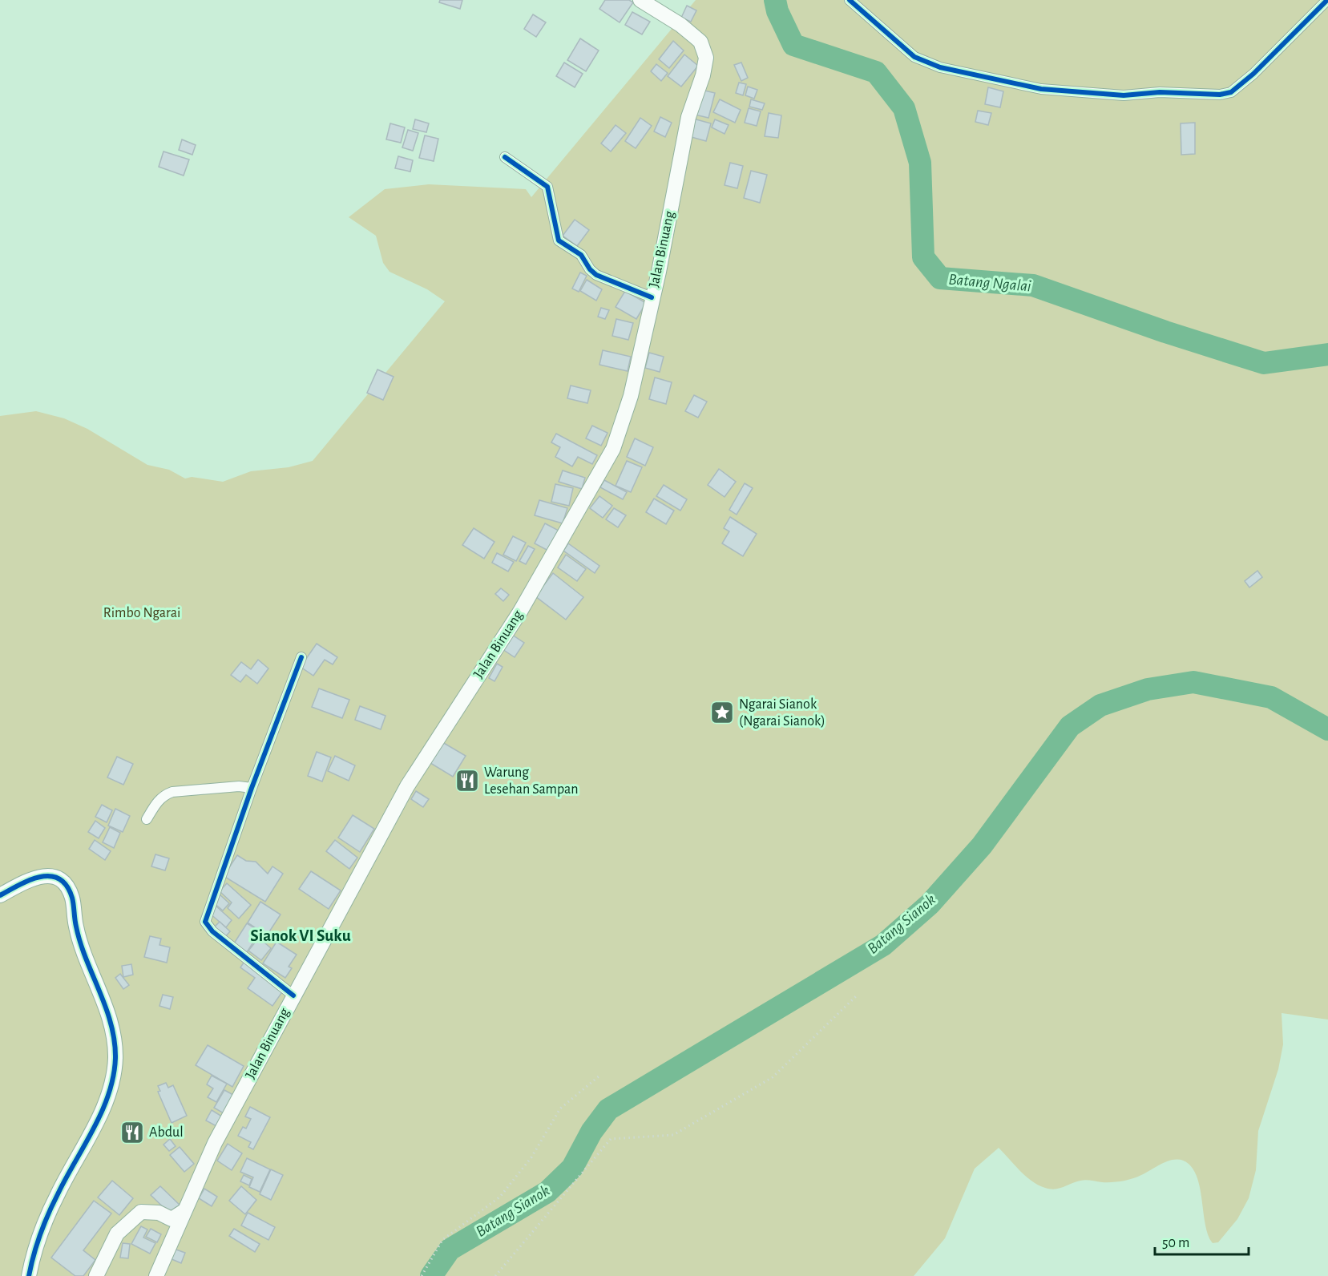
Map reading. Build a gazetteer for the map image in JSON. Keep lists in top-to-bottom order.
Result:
{
  "streets": {
    "main road": ["Jalan Binuang"]
  },
  "districts": ["Sianok VI Suku"],
  "water": ["Batang Ngalai", "Batang Sianok"],
  "parks": ["Rimbo Ngarai"],
  "places": {
    "place": ["Ngarai Sianok (Ngarai Sianok)"],
    "restaurant": ["Warung Lesehan Sampan", "Abdul"]
  },
  "scale_bar": "50 m"
}
